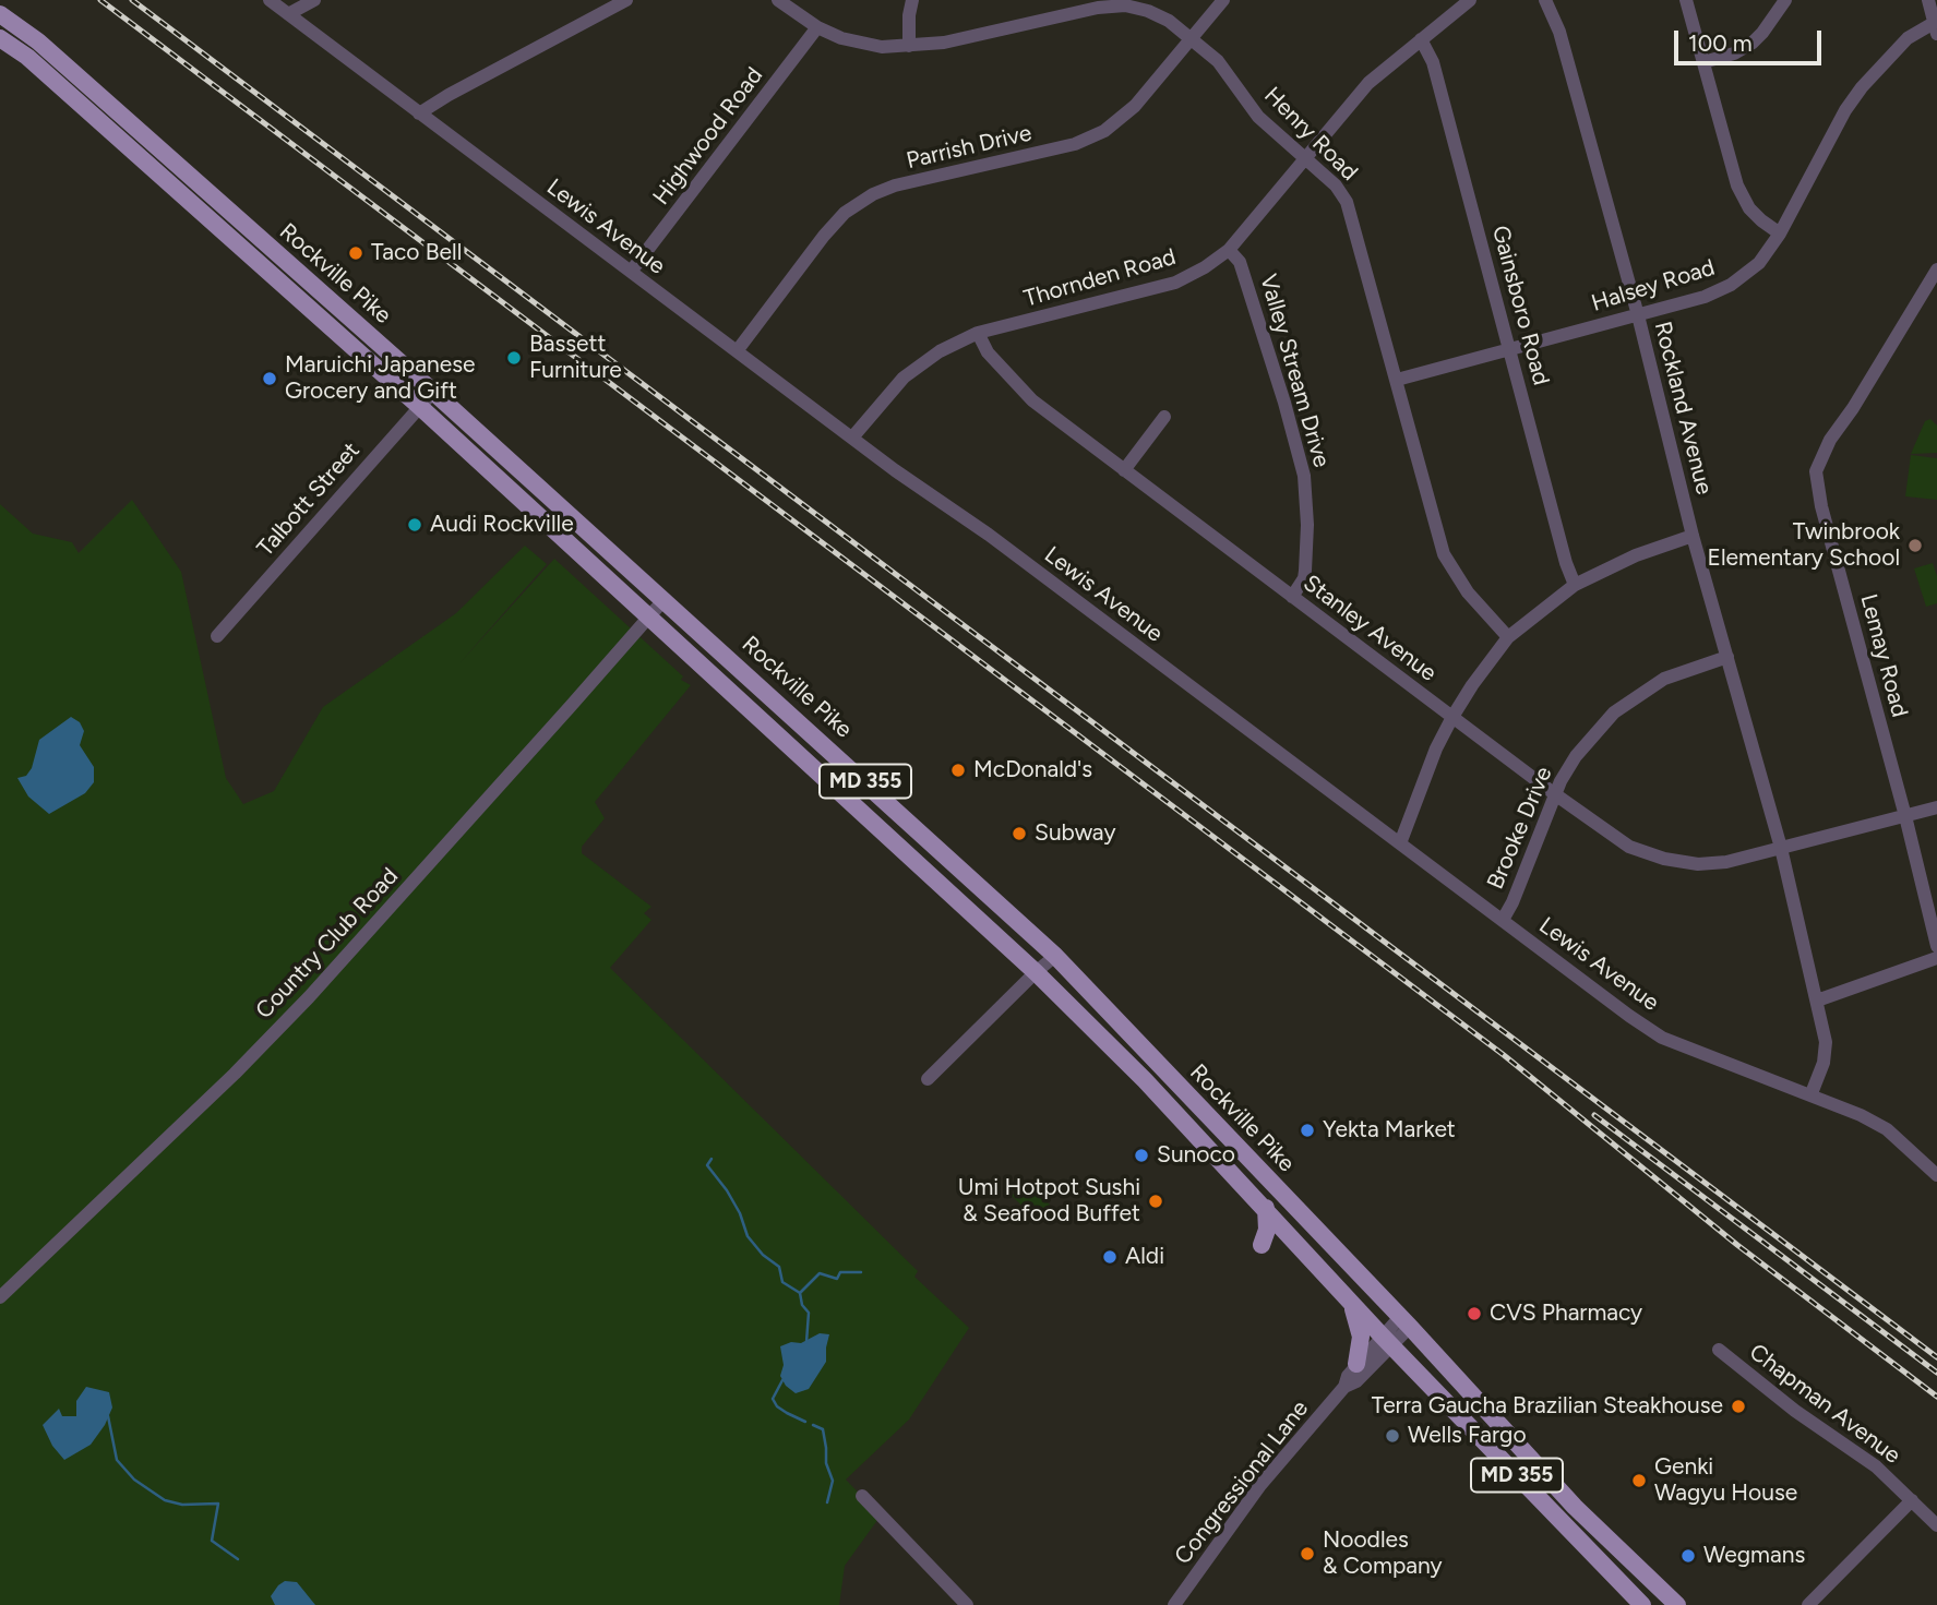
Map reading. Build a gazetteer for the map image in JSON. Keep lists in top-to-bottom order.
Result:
{
  "streets": {
    "main road": ["Rockville Pike", "MD 355"],
    "street": [
      "Henry Road",
      "Highwood Road",
      "Parrish Drive",
      "Lewis Avenue",
      "Thornden Road",
      "Halsey Road",
      "Gainsboro Road",
      "Valley Stream Drive",
      "Rockland Avenue",
      "Talbott Street",
      "Stanley Avenue",
      "Lemay Road",
      "Brooke Drive",
      "Country Club Road",
      "Chapman Avenue",
      "Congressional Lane"
    ]
  },
  "crossings": [
    ["Henry Road", "Highwood Road"],
    ["Henry Road", "Parrish Drive"],
    ["Henry Road", "Thornden Road"],
    ["Henry Road", "Halsey Road"],
    ["Highwood Road", "Lewis Avenue"],
    ["Parrish Drive", "Lewis Avenue"],
    ["Lewis Avenue", "Thornden Road"],
    ["Lewis Avenue", "Rockland Avenue"],
    ["Lewis Avenue", "Brooke Drive"],
    ["Rockville Pike", "Talbott Street"],
    ["Rockville Pike", "Country Club Road"],
    ["Rockville Pike", "Congressional Lane"],
    ["Thornden Road", "Gainsboro Road"],
    ["Thornden Road", "Valley Stream Drive"],
    ["Thornden Road", "Stanley Avenue"],
    ["Halsey Road", "Gainsboro Road"],
    ["Halsey Road", "Rockland Avenue"],
    ["Valley Stream Drive", "Stanley Avenue"],
    ["Rockland Avenue", "Stanley Avenue"],
    ["Rockland Avenue", "Brooke Drive"],
    ["Stanley Avenue", "Lemay Road"],
    ["Stanley Avenue", "Brooke Drive"]
  ],
  "places": [
    "Taco Bell",
    "Bassett Furniture",
    "Maruichi Japanese Grocery and Gift",
    "Audi Rockville",
    "Twinbrook Elementary School",
    "McDonald's",
    "Subway",
    "Yekta Market",
    "Sunoco",
    "Umi Hotpot Sushi & Seafood Buffet",
    "Aldi",
    "CVS Pharmacy",
    "Terra Gaucha Brazilian Steakhouse",
    "Wells Fargo",
    "Genki Wagyu House",
    "Noodles & Company",
    "Wegmans"
  ],
  "scale_bar": "100 m"
}
